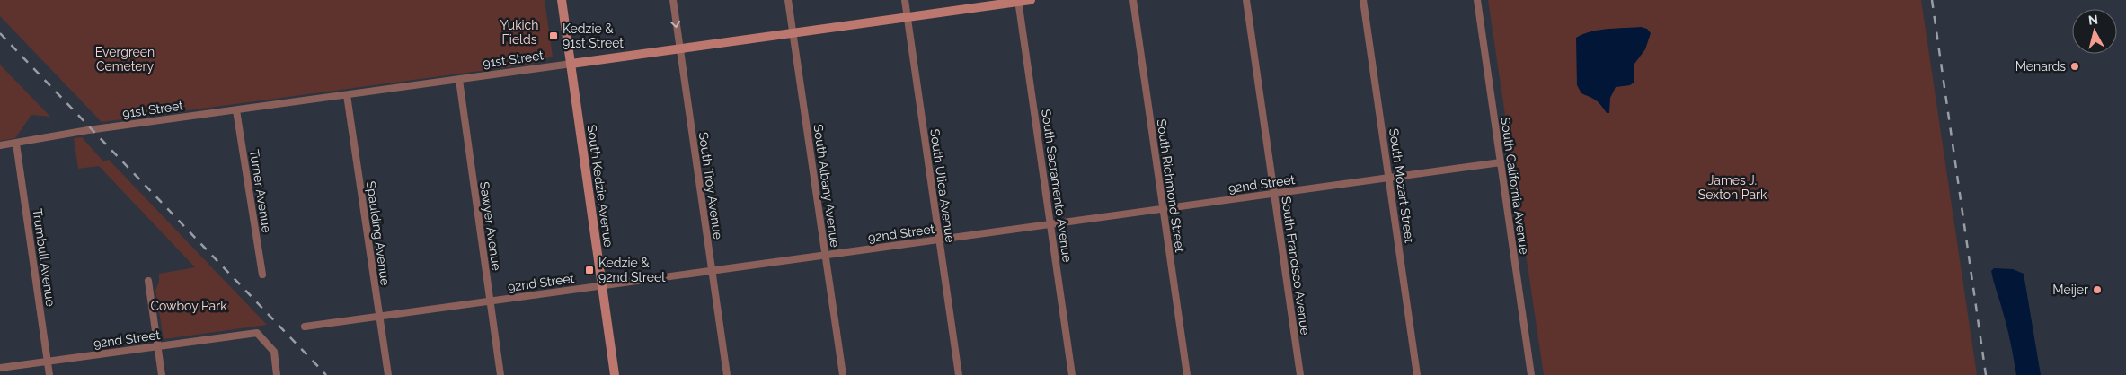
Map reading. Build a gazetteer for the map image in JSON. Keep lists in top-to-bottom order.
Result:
{
  "streets": {
    "street": [
      "91st Street",
      "92nd Street",
      "South Kedzie Avenue",
      "South Troy Avenue",
      "South Albany Avenue",
      "South Utica Avenue",
      "South Sacramento Avenue",
      "South Richmond Street",
      "South Mozart Street",
      "South California Avenue",
      "Turner Avenue",
      "Sawyer Avenue",
      "Spaulding Avenue",
      "Trumbull Avenue",
      "South Francisco Avenue"
    ]
  },
  "crossings": [
    ["91st Street", "South Kedzie Avenue"],
    ["91st Street", "South Troy Avenue"],
    ["91st Street", "South Albany Avenue"],
    ["91st Street", "South Utica Avenue"],
    ["91st Street", "South Sacramento Avenue"],
    ["91st Street", "Turner Avenue"],
    ["91st Street", "Sawyer Avenue"],
    ["91st Street", "Spaulding Avenue"],
    ["91st Street", "Trumbull Avenue"],
    ["92nd Street", "South Kedzie Avenue"],
    ["92nd Street", "South Troy Avenue"],
    ["92nd Street", "South Albany Avenue"],
    ["92nd Street", "South Utica Avenue"],
    ["92nd Street", "South Sacramento Avenue"],
    ["92nd Street", "South Richmond Street"],
    ["92nd Street", "South Mozart Street"],
    ["92nd Street", "South California Avenue"],
    ["92nd Street", "Sawyer Avenue"],
    ["92nd Street", "Spaulding Avenue"],
    ["92nd Street", "Trumbull Avenue"],
    ["92nd Street", "South Francisco Avenue"]
  ],
  "parks": [
    "Yukich Fields",
    "Evergreen Cemetery",
    "James J. Sexton Park",
    "Cowboy Park"
  ],
  "places": {
    "transit": ["Kedzie & 91st Street", "Kedzie & 92nd Street"],
    "other": ["Menards", "Meijer"]
  },
  "north": "top"
}
